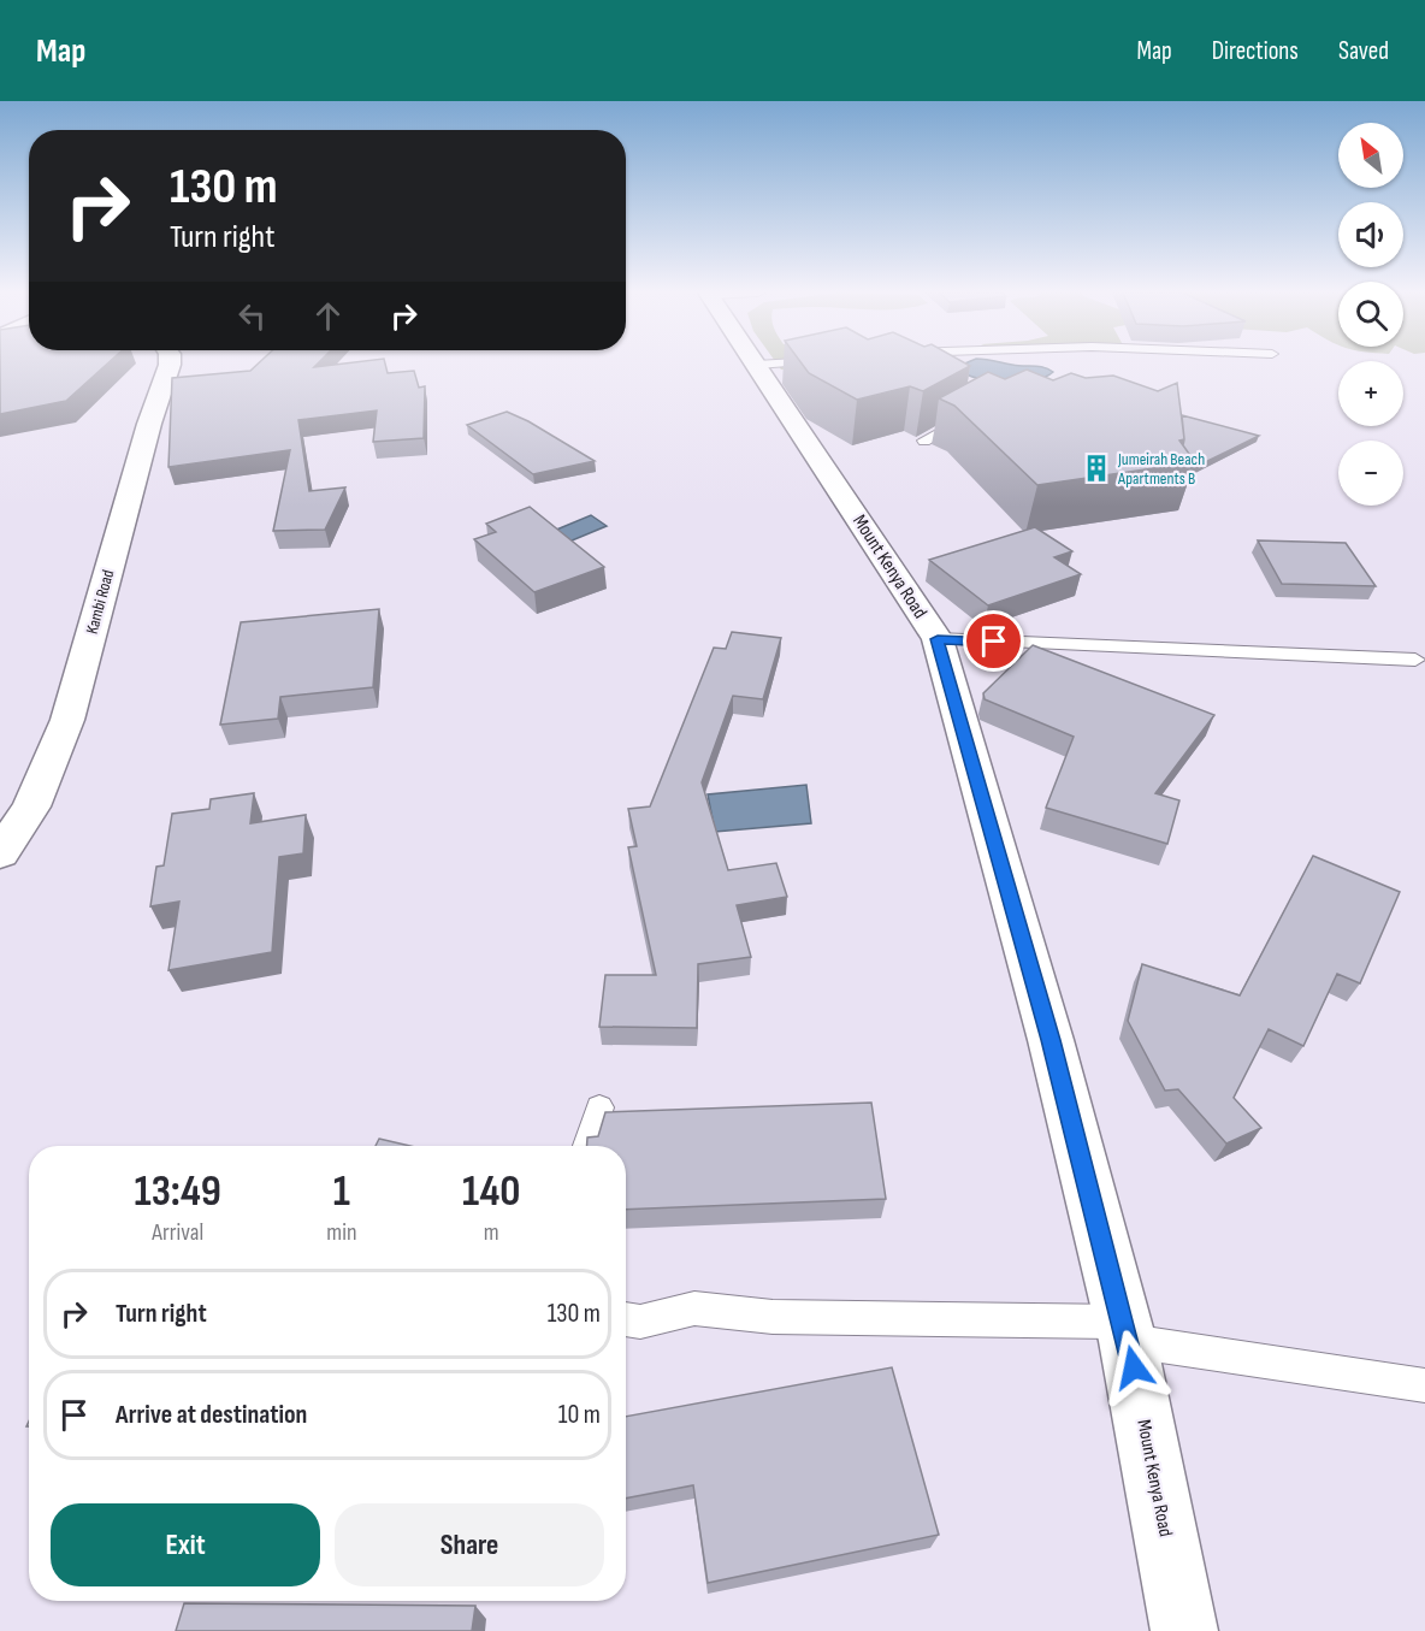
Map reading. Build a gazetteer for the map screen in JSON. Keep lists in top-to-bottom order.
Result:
{
  "streets": {
    "main road": ["Mount Kenya Road", "Kambi Road"]
  },
  "places": {
    "building": ["Jumeirah Beach Apartments B"]
  },
  "north": "top left",
  "page": {
    "header": "Map",
    "nav": ["Map", "Directions", "Saved"],
    "map_buttons": ["+", "−"],
    "turn": ["130 m", "Turn right"],
    "eta": [
      "13:49",
      "Arrival",
      "1",
      "min",
      "140",
      "m"
    ],
    "list": [
      {
        "name": "Turn right",
        "value": "130 m"
      },
      {
        "name": "Arrive at destination",
        "value": "10 m"
      }
    ],
    "buttons": ["Exit", "Share"]
  }
}
